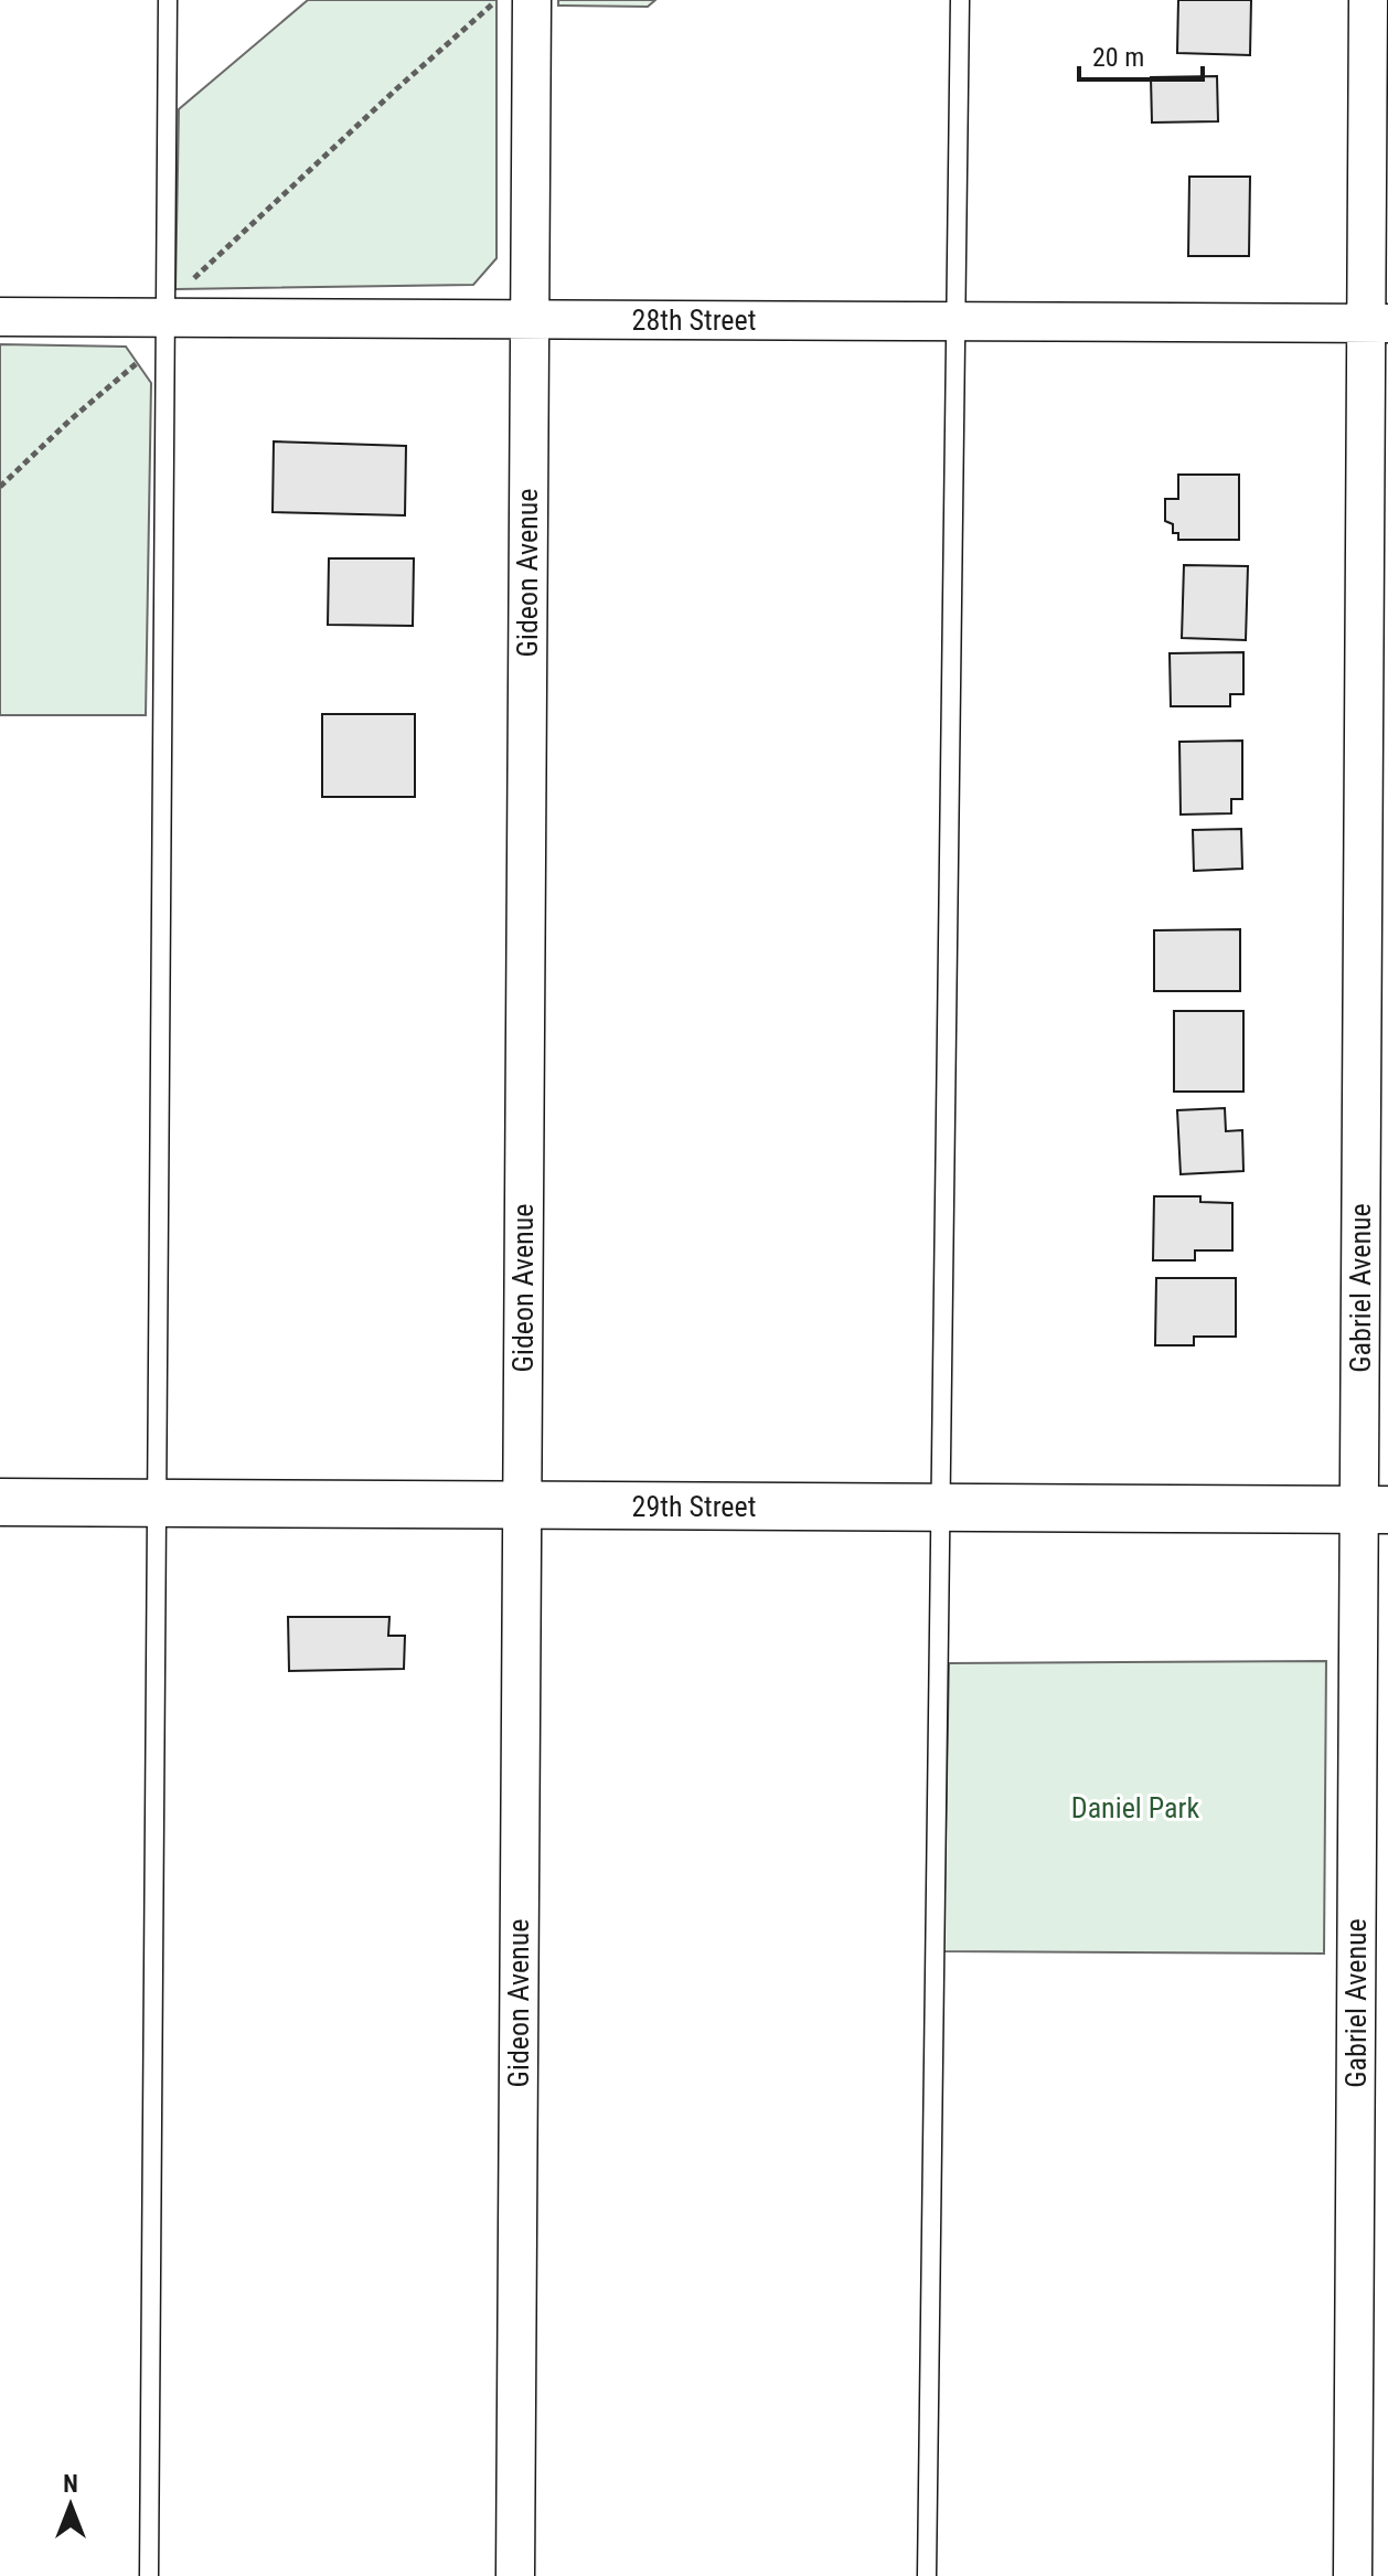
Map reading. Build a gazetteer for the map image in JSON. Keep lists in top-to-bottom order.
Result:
{
  "streets": {
    "street": [
      "28th Street",
      "Gideon Avenue",
      "Gabriel Avenue",
      "29th Street"
    ]
  },
  "crossings": [
    ["28th Street", "Gideon Avenue"],
    ["28th Street", "Gabriel Avenue"],
    ["Gideon Avenue", "29th Street"],
    ["Gabriel Avenue", "29th Street"]
  ],
  "parks": ["Daniel Park"],
  "scale_bar": "20 m",
  "north": "top"
}
